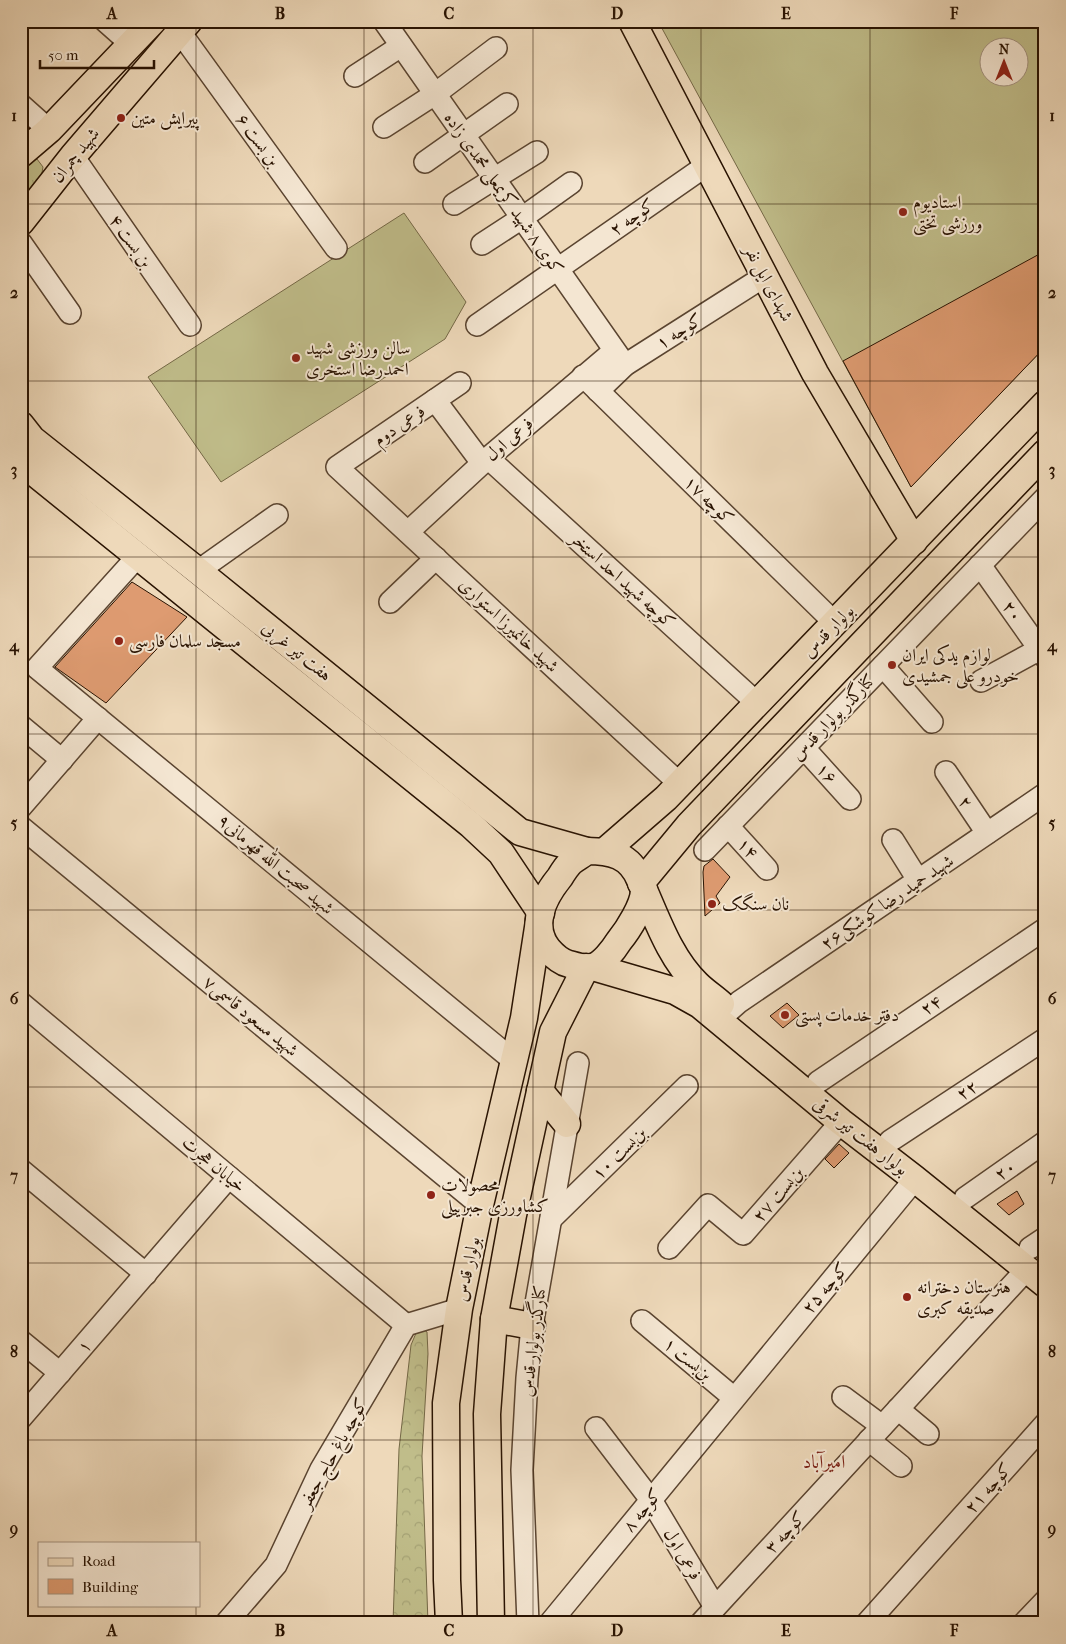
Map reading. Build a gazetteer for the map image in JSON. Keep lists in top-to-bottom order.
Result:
{
  "streets": {
    "main road": [
      "شهید چمران",
      "شهدای ایل نفر",
      "بولوار قدس",
      "هفت تیر غربی",
      "بولوار هفت تیر شرقی"
    ],
    "street": [
      "بن بست ۶",
      "کوی ۸ شهید کریمعلی محمدی زاده",
      "کوچه ۲",
      "بن بست ۴",
      "کوچه ۱",
      "فرعی دوم",
      "فرعی اول",
      "کوچه ۱۷",
      "کوچه شهید احد استخر",
      "۲۰",
      "شهید خانمیرزا استواری",
      "کنارگذر بولوار قدس",
      "۱۶",
      "۲",
      "۱۴",
      "شهید صحبت الله قهرمانی۹",
      "شهید حمید رضا کوشکی۲۶",
      "۲۴",
      "شهید مسعود قاسمی۷",
      "۲۲",
      "بن‌بست ۱۰",
      "خیابان هجرت",
      "بن‌بست ۲۷",
      "کوچه ۲۵",
      "۱",
      "بن‌بست ۱",
      "کوچه باغ حاج جعفر",
      "کوچه ۲۱",
      "کوچه ۸",
      "کوچه ۳"
    ]
  },
  "crossings": [
    ["بن بست ۶", "شهید چمران"],
    ["شهید چمران", "بن بست ۴"],
    ["کوی ۸ شهید کریمعلی محمدی زاده", "کوچه ۲"],
    ["کوی ۸ شهید کریمعلی محمدی زاده", "کوچه ۱"],
    ["کوی ۸ شهید کریمعلی محمدی زاده", "فرعی اول"],
    ["کوچه ۲", "شهدای ایل نفر"],
    ["شهدای ایل نفر", "کوچه ۱"],
    ["شهدای ایل نفر", "بولوار قدس"],
    ["کوچه ۱", "فرعی اول"],
    ["کوچه ۱", "کوچه ۱۷"],
    ["فرعی دوم", "کوچه شهید احد استخر"],
    ["فرعی دوم", "شهید خانمیرزا استواری"],
    ["فرعی اول", "کوچه ۱۷"],
    ["فرعی اول", "کوچه شهید احد استخر"],
    ["فرعی اول", "شهید خانمیرزا استواری"],
    ["فرعی اول", "کوچه ۸"],
    ["فرعی اول", "کوچه ۳"],
    ["کوچه ۱۷", "بولوار قدس"],
    ["کوچه شهید احد استخر", "بولوار قدس"],
    ["۲۰", "کنارگذر بولوار قدس"],
    ["۲۰", "بولوار هفت تیر شرقی"],
    ["شهید خانمیرزا استواری", "بولوار قدس"],
    ["بولوار قدس", "هفت تیر غربی"],
    ["بولوار قدس", "شهید صحبت الله قهرمانی۹"],
    ["بولوار قدس", "شهید مسعود قاسمی۷"],
    ["هفت تیر غربی", "شهید صحبت الله قهرمانی۹"],
    ["کنارگذر بولوار قدس", "۱۶"],
    ["کنارگذر بولوار قدس", "۱۴"],
    ["کنارگذر بولوار قدس", "بن‌بست ۱۰"],
    ["۲", "شهید حمید رضا کوشکی۲۶"],
    ["شهید حمید رضا کوشکی۲۶", "بولوار هفت تیر شرقی"],
    ["۲۴", "بولوار هفت تیر شرقی"],
    ["۲۲", "بولوار هفت تیر شرقی"],
    ["بولوار هفت تیر شرقی", "بن‌بست ۲۷"],
    ["بولوار هفت تیر شرقی", "کوچه ۲۵"],
    ["بولوار هفت تیر شرقی", "کوچه ۳"],
    ["خیابان هجرت", "۱"],
    ["خیابان هجرت", "کوچه باغ حاج جعفر"],
    ["کوچه ۲۵", "بن‌بست ۱"],
    ["کوچه ۲۵", "کوچه ۸"],
    ["بن‌بست ۱", "کوچه ۸"]
  ],
  "districts": ["امیرآباد"],
  "places": [
    "پیرایش متین",
    "استادیوم ورزشی تختی",
    "سالن ورزشی شهید احمدرضا استخری",
    "مسجد سلمان فارسی",
    "لوازم یدکی ایران خودرو علی جمشیدی",
    "نان سنگک",
    "دفتر خدمات پستی",
    "محصولات کشاورزی جبرییلی",
    "هنرستان دخترانه صدیقه کبری"
  ],
  "legend": ["Road", "Building"],
  "scale_bar": "50 m",
  "north": "top",
  "grid": {
    "columns": [
      "A",
      "B",
      "C",
      "D",
      "E",
      "F"
    ],
    "rows": [
      "1",
      "2",
      "3",
      "4",
      "5",
      "6",
      "7",
      "8",
      "9"
    ]
  }
}
